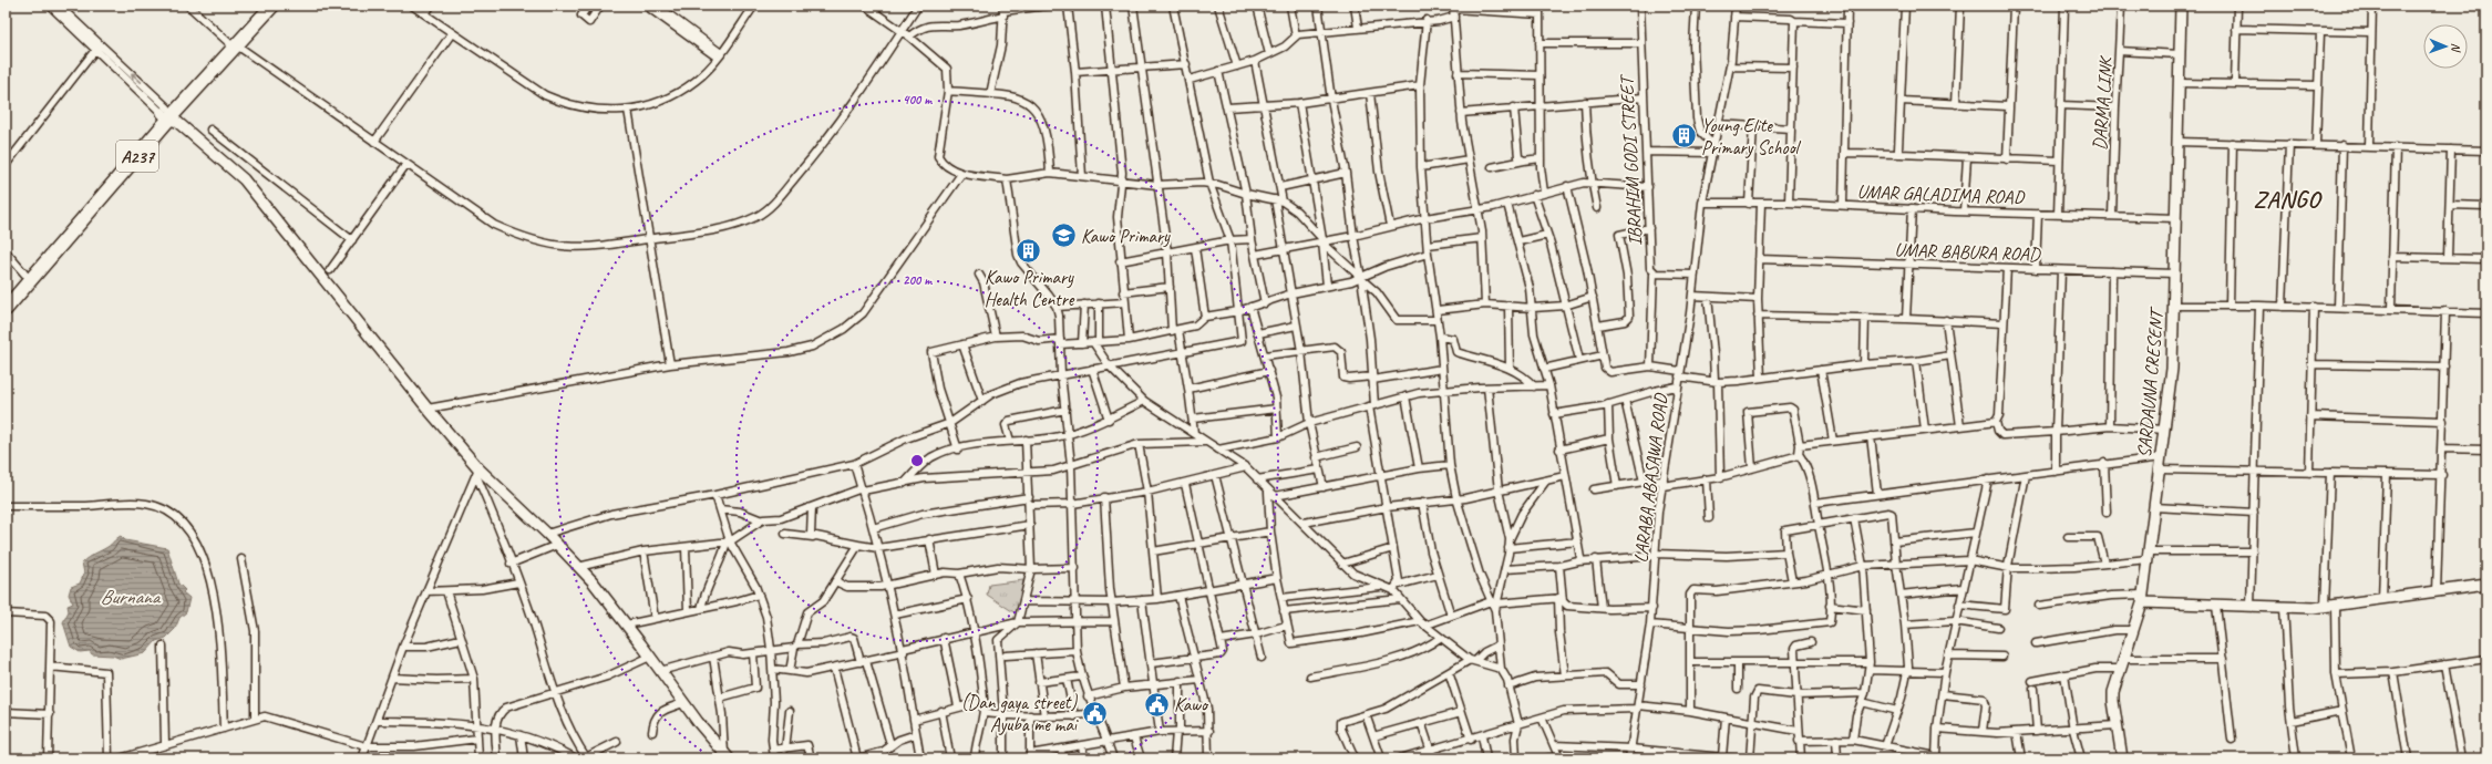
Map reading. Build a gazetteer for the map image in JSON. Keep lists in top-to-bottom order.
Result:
{
  "streets": {
    "highway": ["A237"],
    "street": [
      "DARMA LINK",
      "IBRAHIM GODI STREET",
      "UMAR GALADIMA ROAD",
      "UMAR BABURA ROAD",
      "SARDAUNA CRESENT",
      "LARABA ABASAWA ROAD"
    ]
  },
  "crossings": [
    ["DARMA LINK", "UMAR GALADIMA ROAD"],
    ["DARMA LINK", "SARDAUNA CRESENT"],
    ["IBRAHIM GODI STREET", "LARABA ABASAWA ROAD"],
    ["UMAR GALADIMA ROAD", "SARDAUNA CRESENT"],
    ["UMAR GALADIMA ROAD", "LARABA ABASAWA ROAD"],
    ["UMAR BABURA ROAD", "SARDAUNA CRESENT"]
  ],
  "districts": ["ZANGO"],
  "water": ["Burnana"],
  "places": {
    "building": ["Young Elite Primary School", "Kawo Primary Health Centre"],
    "school or university": ["Kawo Primary"],
    "public building": ["Kawo", "(Dan gaya street) Ayuba me mai"]
  },
  "north": "right",
  "rings": ["400 m", "200 m"]
}
